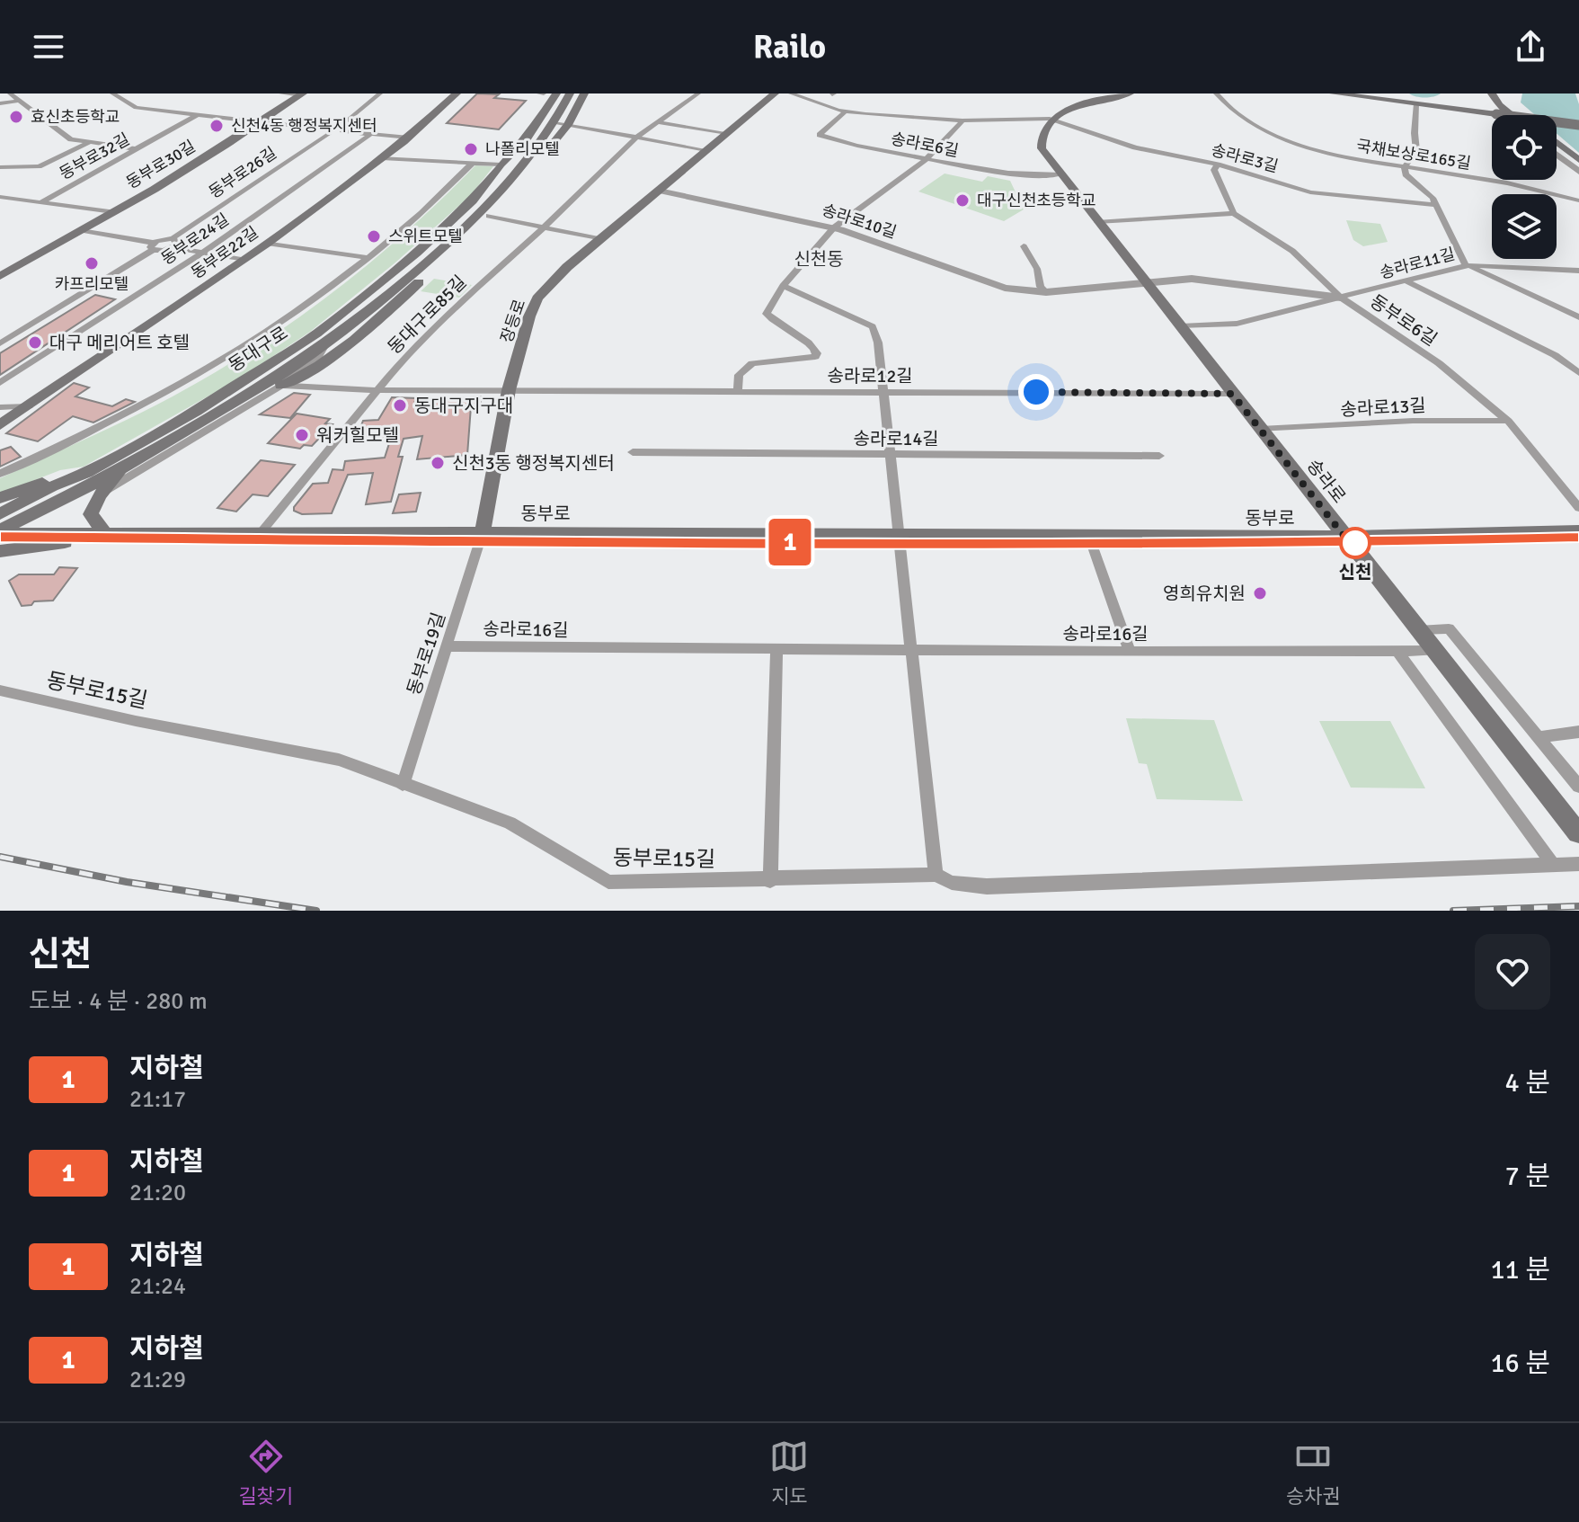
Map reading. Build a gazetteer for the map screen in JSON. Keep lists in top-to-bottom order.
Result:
{
  "streets": {
    "main road": [
      "동부로30길",
      "동부로22길",
      "장등로",
      "동대구로",
      "송라로",
      "동부로"
    ],
    "street": [
      "송라로6길",
      "국채보상로165길",
      "동부로32길",
      "송라로3길",
      "동부로26길",
      "송라로10길",
      "동부로24길",
      "송라로11길",
      "동대구로85길",
      "동부로6길",
      "송라로12길",
      "송라로13길",
      "송라로14길",
      "송라로16길",
      "동부로19길",
      "동부로15길"
    ]
  },
  "crossings": [
    ["송라로6길", "송라로3길"],
    ["송라로6길", "송라로"],
    ["동부로32길", "동부로30길"],
    ["송라로3길", "송라로"],
    ["송라로10길", "송라로11길"],
    ["송라로10길", "동부로6길"],
    ["송라로10길", "장등로"],
    ["송라로10길", "송라로"],
    ["송라로11길", "동부로6길"],
    ["송라로11길", "송라로"],
    ["동대구로85길", "송라로12길"],
    ["동대구로85길", "동부로"],
    ["동부로6길", "송라로13길"],
    ["장등로", "송라로12길"],
    ["장등로", "동부로"],
    ["장등로", "동부로19길"],
    ["송라로12길", "송라로"],
    ["송라로13길", "송라로"],
    ["송라로", "동부로"],
    ["송라로", "송라로16길"],
    ["동부로", "동부로19길"],
    ["송라로16길", "동부로19길"],
    ["동부로19길", "동부로15길"]
  ],
  "districts": ["신천동"],
  "places": [
    "효신초등학교",
    "신천4동 행정복지센터",
    "나폴리모텔",
    "대구신천초등학교",
    "스위트모텔",
    "카프리모텔",
    "대구 메리어트 호텔",
    "동대구지구대",
    "워커힐모텔",
    "신천3동 행정복지센터",
    "신천",
    "영희유치원"
  ],
  "lines": ["metro line 1"],
  "page": {
    "header": "Railo",
    "on_map": "1",
    "heading": ["신천", "도보 · 4 분 · 280 m"],
    "list": [
      {
        "mark": "1",
        "name": "지하철",
        "note": "21:17",
        "value": "4 분"
      },
      {
        "mark": "1",
        "name": "지하철",
        "note": "21:20",
        "value": "7 분"
      },
      {
        "mark": "1",
        "name": "지하철",
        "note": "21:24",
        "value": "11 분"
      },
      {
        "mark": "1",
        "name": "지하철",
        "note": "21:29",
        "value": "16 분"
      }
    ],
    "tabs": ["길찾기", "지도", "승차권"]
  }
}
